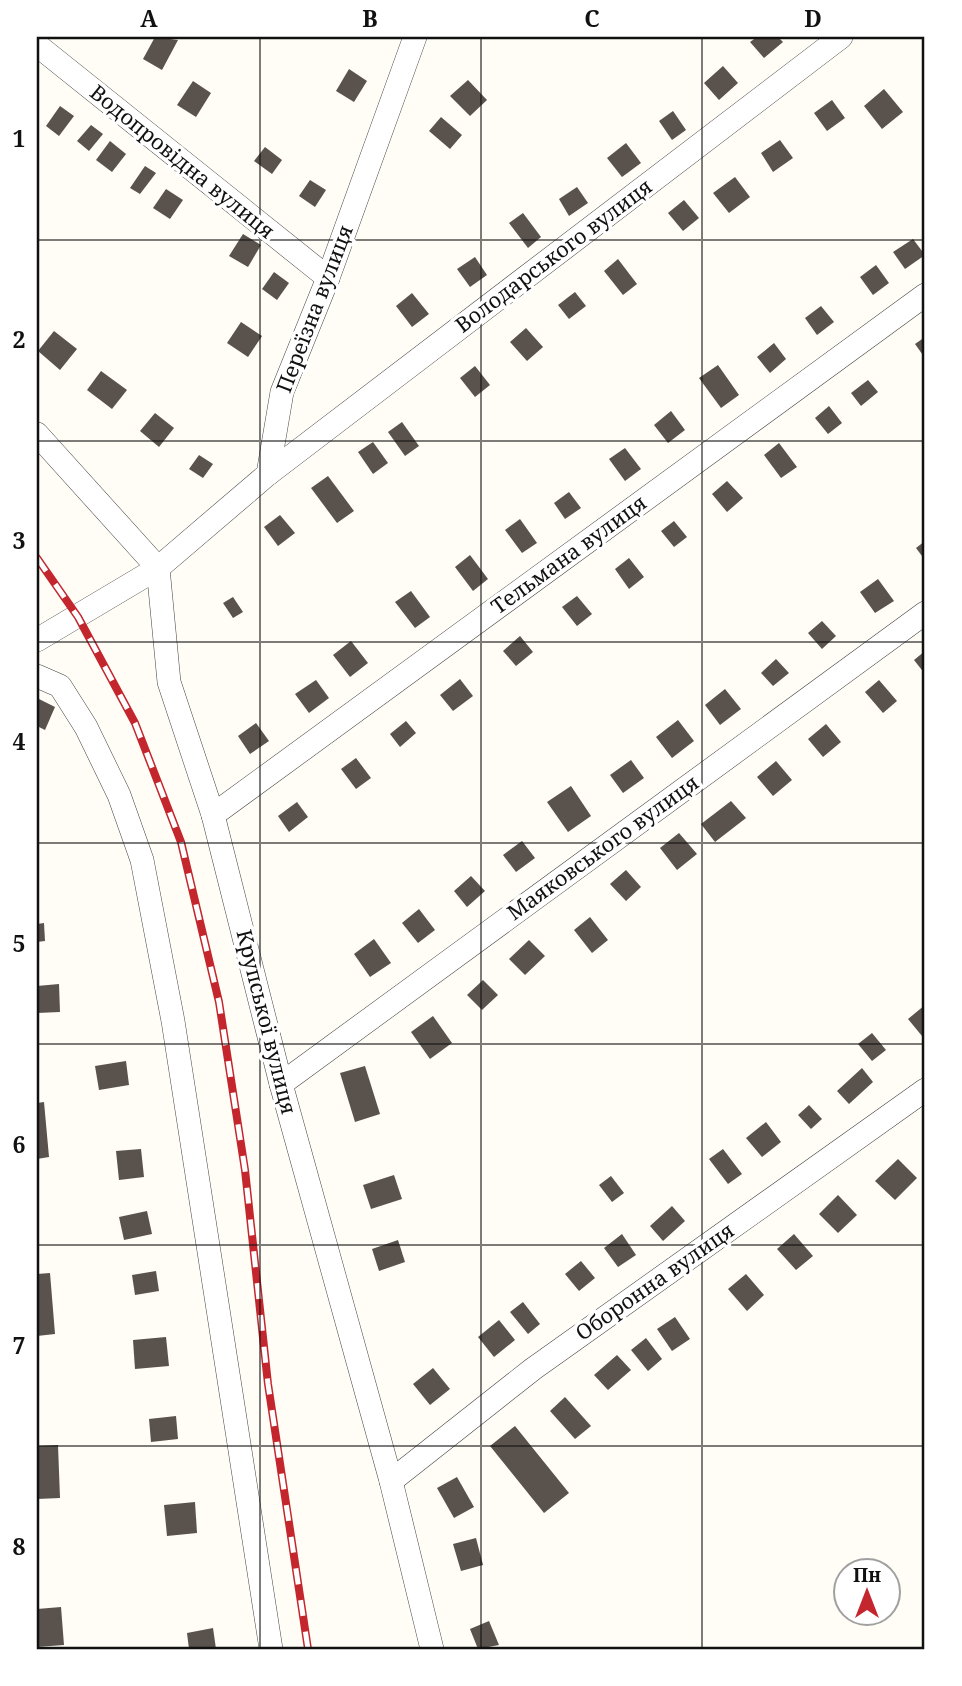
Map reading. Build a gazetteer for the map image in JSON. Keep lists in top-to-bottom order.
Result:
{
  "streets": {
    "street": [
      "Водопровідна вулиця",
      "Володарського вулиця",
      "Переїзна вулиця",
      "Тельмана вулиця",
      "Маяковського вулиця",
      "Крупської вулиця",
      "Оборонна вулиця"
    ]
  },
  "crossings": [
    ["Водопровідна вулиця", "Переїзна вулиця"],
    ["Володарського вулиця", "Переїзна вулиця"],
    ["Тельмана вулиця", "Крупської вулиця"],
    ["Маяковського вулиця", "Крупської вулиця"],
    ["Крупської вулиця", "Оборонна вулиця"]
  ],
  "north": "top",
  "grid": {
    "columns": [
      "A",
      "B",
      "C",
      "D"
    ],
    "rows": [
      "1",
      "2",
      "3",
      "4",
      "5",
      "6",
      "7",
      "8"
    ]
  }
}
